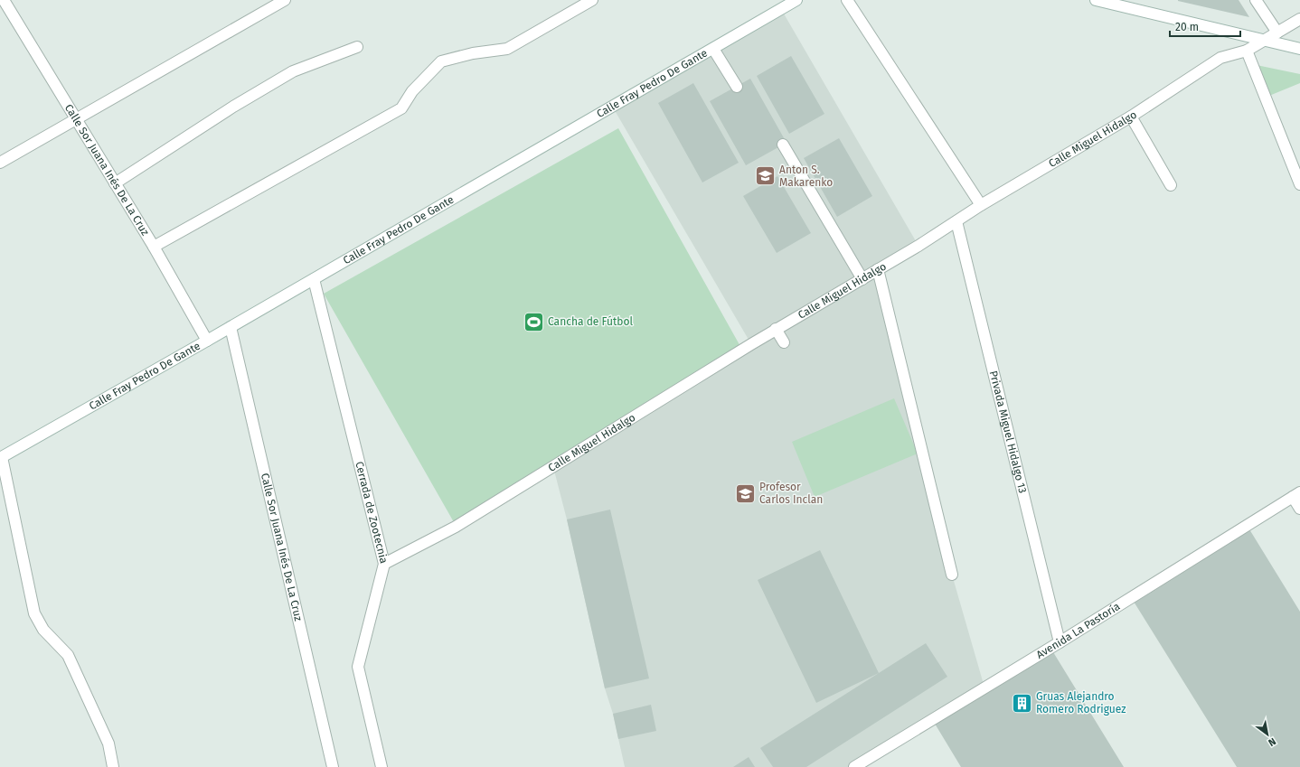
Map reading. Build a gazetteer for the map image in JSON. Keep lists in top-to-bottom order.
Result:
{
  "streets": {
    "street": [
      "Calle Fray Pedro De Gante",
      "Calle Miguel Hidalgo",
      "Calle Sor Juana Inés De La Cruz",
      "Privada Miguel Hidalgo 13",
      "Cerrada de Zootecnia",
      "Avenida La Pastoría"
    ]
  },
  "crossings": [
    ["Calle Fray Pedro De Gante", "Calle Sor Juana Inés De La Cruz"],
    ["Calle Fray Pedro De Gante", "Cerrada de Zootecnia"],
    ["Calle Miguel Hidalgo", "Privada Miguel Hidalgo 13"],
    ["Calle Miguel Hidalgo", "Cerrada de Zootecnia"],
    ["Privada Miguel Hidalgo 13", "Avenida La Pastoría"]
  ],
  "places": {
    "school or university": ["Anton S. Makarenko", "Profesor Carlos Inclan"],
    "sports": ["Cancha de Fútbol"],
    "building": ["Gruas Alejandro Romero Rodriguez"]
  },
  "scale_bar": "20 m",
  "north": "bottom right"
}
